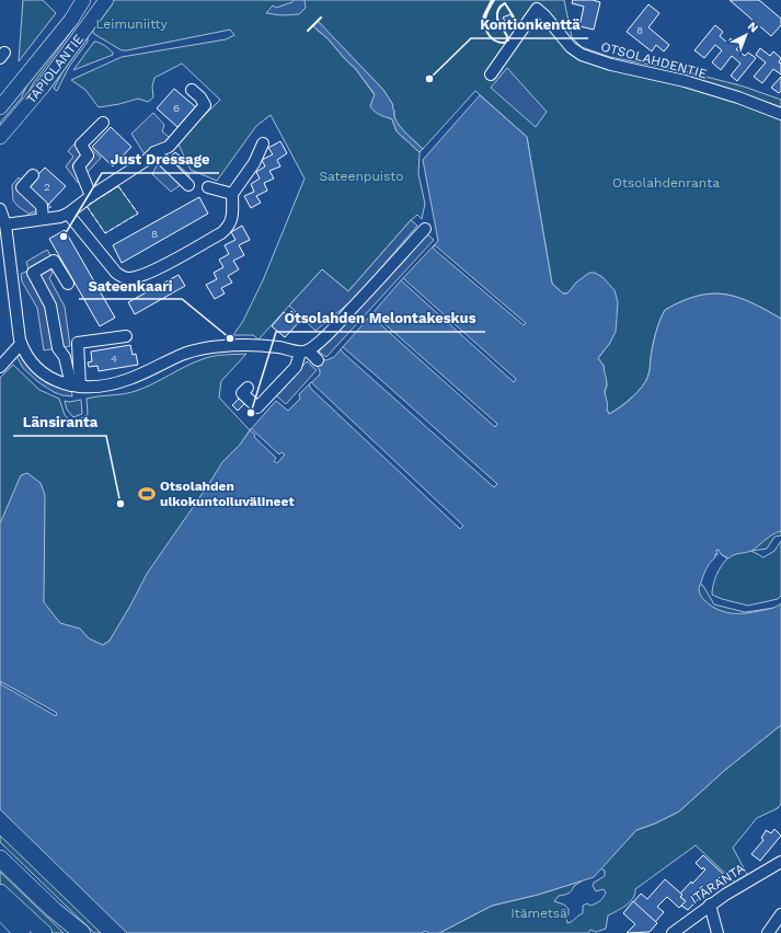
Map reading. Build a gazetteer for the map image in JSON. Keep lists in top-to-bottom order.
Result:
{
  "streets": {
    "main road": ["TAPIOLANTIE"],
    "street": ["OTSOLAHDENTIE", "ITÄRANTA"]
  },
  "parks": [
    "Leimuniitty",
    "Sateenpuisto",
    "Otsolahdenranta",
    "Itämetsä"
  ],
  "places": {
    "other": [
      "Kontionkenttä",
      "Just Dressage",
      "Sateenkaari",
      "Otsolahden Melontakeskus",
      "Länsiranta"
    ],
    "sports": ["Otsolahden ulkokuntoiluvälineet"]
  },
  "house_numbers": [
    "8",
    "6",
    "2",
    "8",
    "4"
  ],
  "north": "top right"
}
